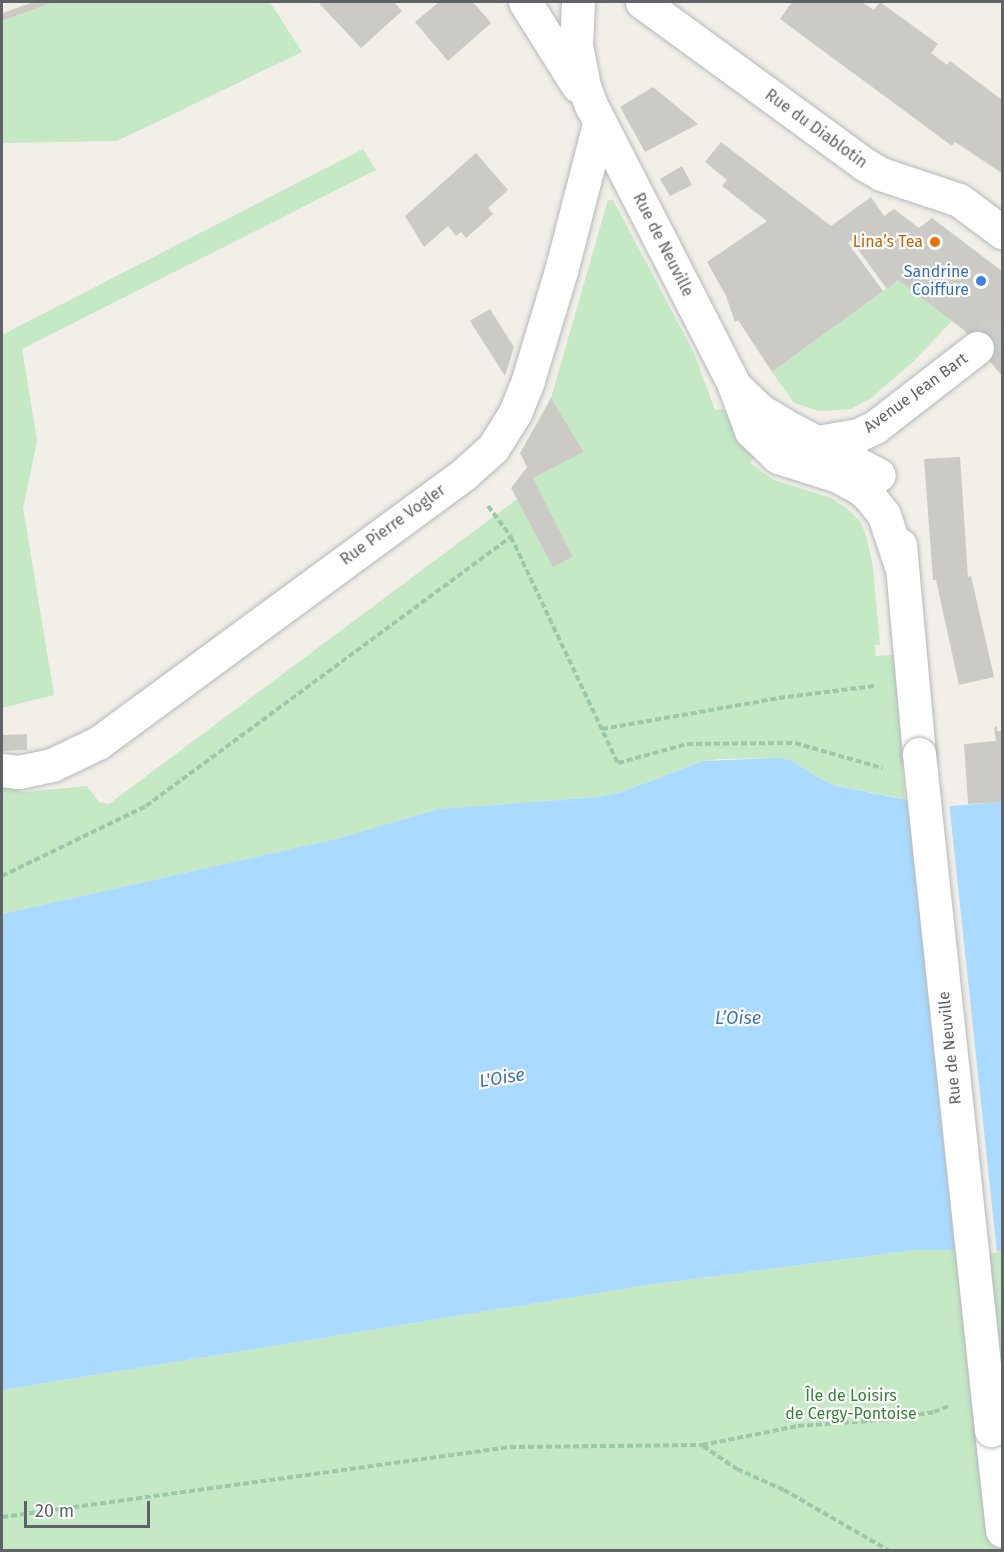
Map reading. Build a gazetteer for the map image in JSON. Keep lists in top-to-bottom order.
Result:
{
  "streets": {
    "street": [
      "Rue du Diablotin",
      "Rue de Neuville",
      "Avenue Jean Bart",
      "Rue Pierre Vogler"
    ]
  },
  "crossings": [
    ["Rue de Neuville", "Avenue Jean Bart"],
    ["Rue de Neuville", "Rue Pierre Vogler"]
  ],
  "water": ["L’Oise", "L'Oise"],
  "parks": ["Île de Loisirs de Cergy-Pontoise"],
  "places": ["Lina’s Tea", "Sandrine Coiffure"],
  "scale_bar": "20 m"
}
